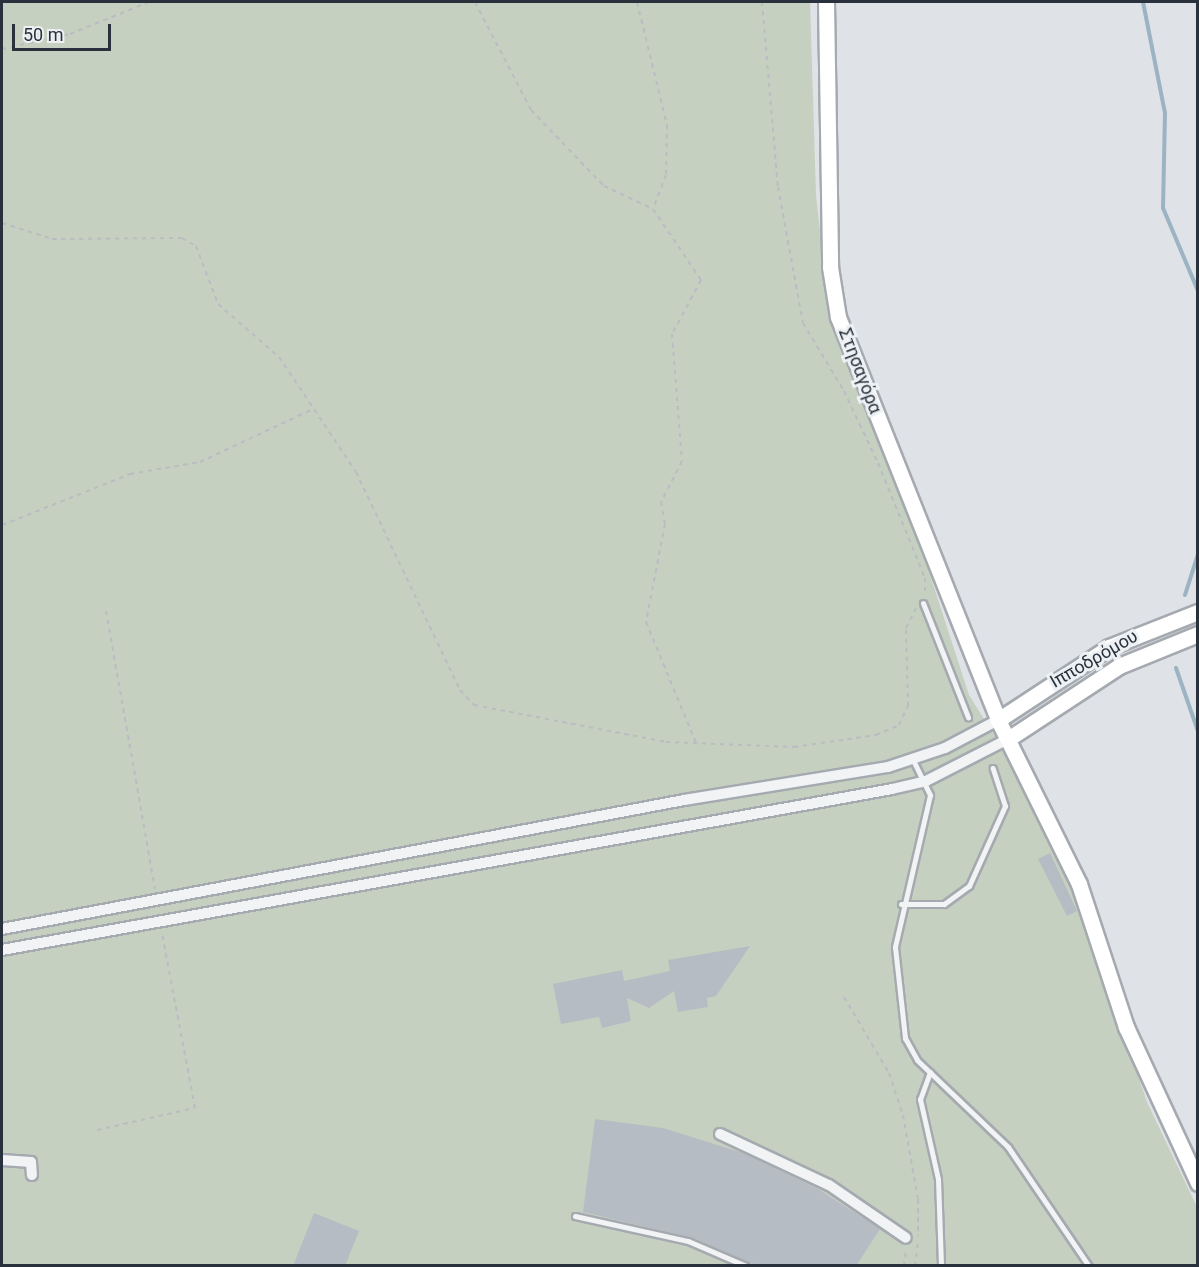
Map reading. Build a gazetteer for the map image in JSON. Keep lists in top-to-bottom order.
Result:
{
  "streets": {
    "main road": ["Στησαγόρα", "Ιπποδρόμου"]
  },
  "crossings": [
    ["Στησαγόρα", "Ιπποδρόμου"]
  ],
  "scale_bar": "50 m"
}
